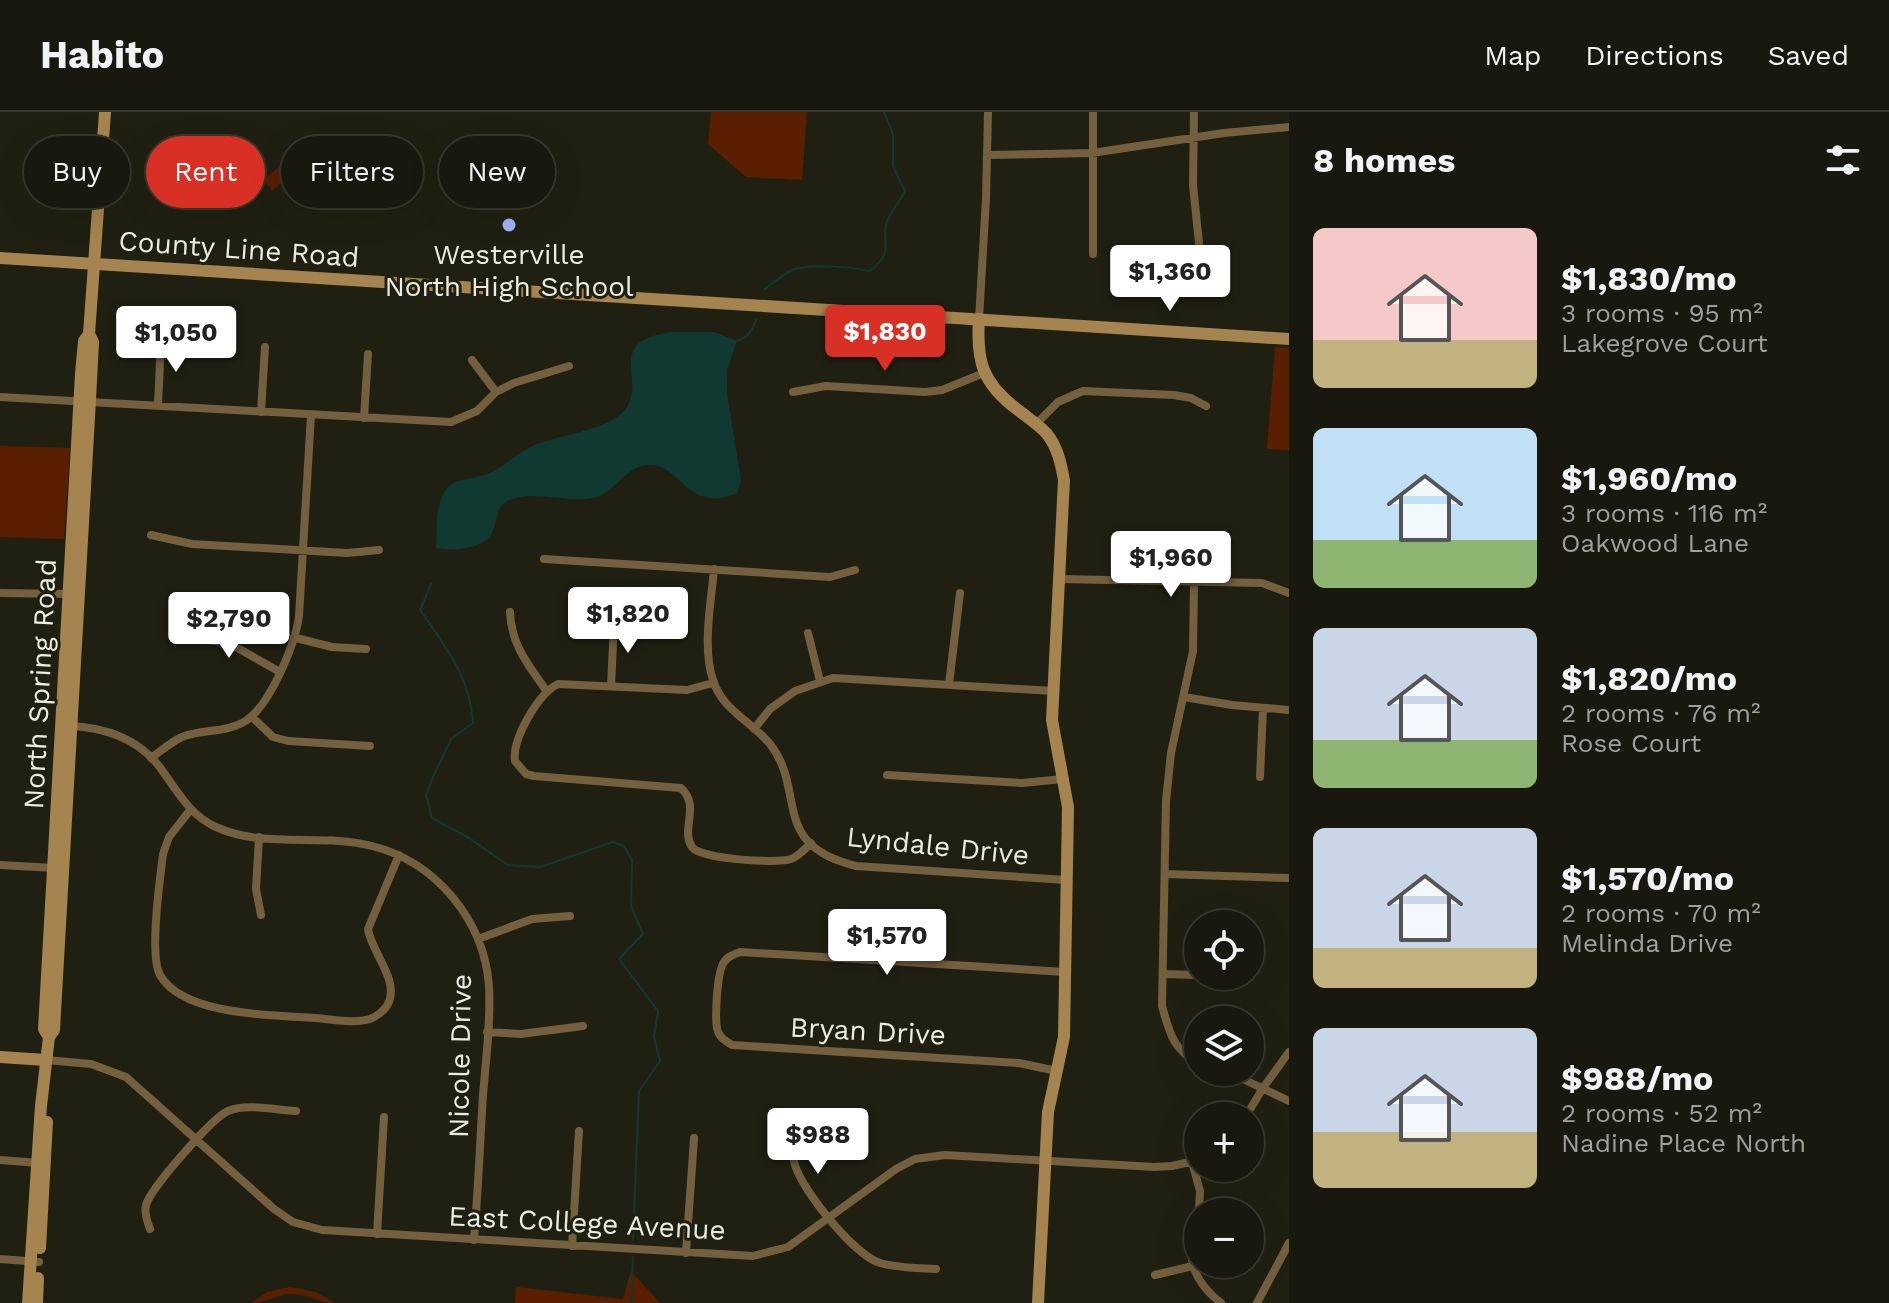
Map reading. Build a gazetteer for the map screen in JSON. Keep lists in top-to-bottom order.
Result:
{
  "streets": {
    "main road": ["County Line Road", "North Spring Road", "East College Avenue"],
    "street": ["Lyndale Drive", "Bryan Drive", "Nicole Drive"]
  },
  "crossings": [
    ["County Line Road", "North Spring Road"],
    ["North Spring Road", "Nicole Drive"],
    ["North Spring Road", "East College Avenue"],
    ["Nicole Drive", "East College Avenue"]
  ],
  "places": ["Westerville North High School"],
  "page": {
    "header": "Habito",
    "nav": ["Map", "Directions", "Saved"],
    "heading": "8 homes",
    "chip": [
      "Buy",
      "Rent",
      "Filters",
      "New"
    ],
    "list": [
      {
        "name": "$1,830/mo",
        "note": "3 rooms · 95 m² · Lakegrove Court"
      },
      {
        "name": "$1,960/mo",
        "note": "3 rooms · 116 m² · Oakwood Lane"
      },
      {
        "name": "$1,820/mo",
        "note": "2 rooms · 76 m² · Rose Court"
      },
      {
        "name": "$1,570/mo",
        "note": "2 rooms · 70 m² · Melinda Drive"
      },
      {
        "name": "$988/mo",
        "note": "2 rooms · 52 m² · Nadine Place North"
      }
    ],
    "price": [
      "$1,360",
      "$1,830",
      "$1,050",
      "$1,960",
      "$1,820",
      "$2,790",
      "$1,570",
      "$988"
    ],
    "map_buttons": ["+", "−"]
  }
}
